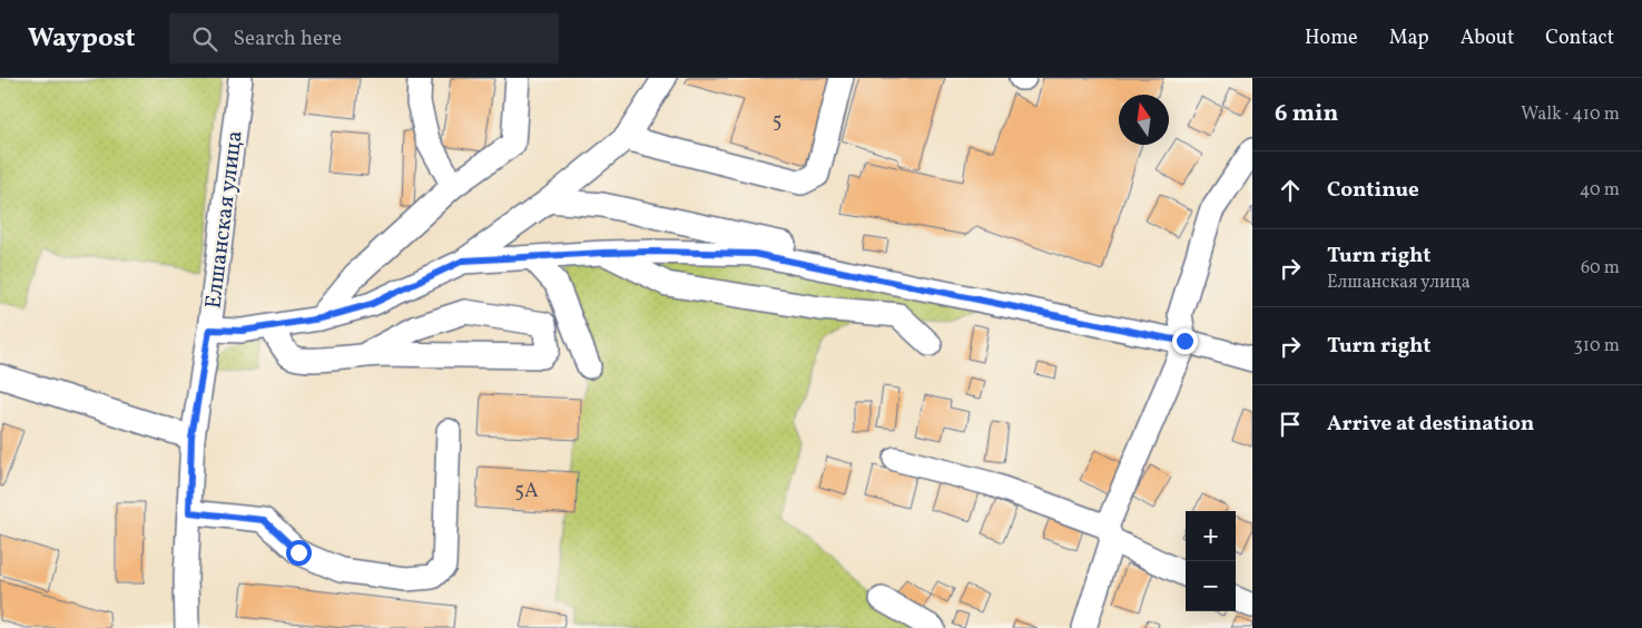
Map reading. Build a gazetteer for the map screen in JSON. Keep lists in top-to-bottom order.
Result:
{
  "streets": {
    "street": ["Елшанская улица"]
  },
  "house_numbers": ["5", "5А"],
  "north": "top",
  "page": {
    "header": "Waypost",
    "search": "Search here",
    "nav": [
      "Home",
      "Map",
      "About",
      "Contact"
    ],
    "heading": ["6 min", "Walk · 410 m"],
    "list": [
      ["Continue", "40 m"],
      ["Turn right", "Елшанская улица", "60 m"],
      ["Turn right", "310 m"],
      "Arrive at destination"
    ],
    "map_buttons": ["+", "−"]
  }
}
